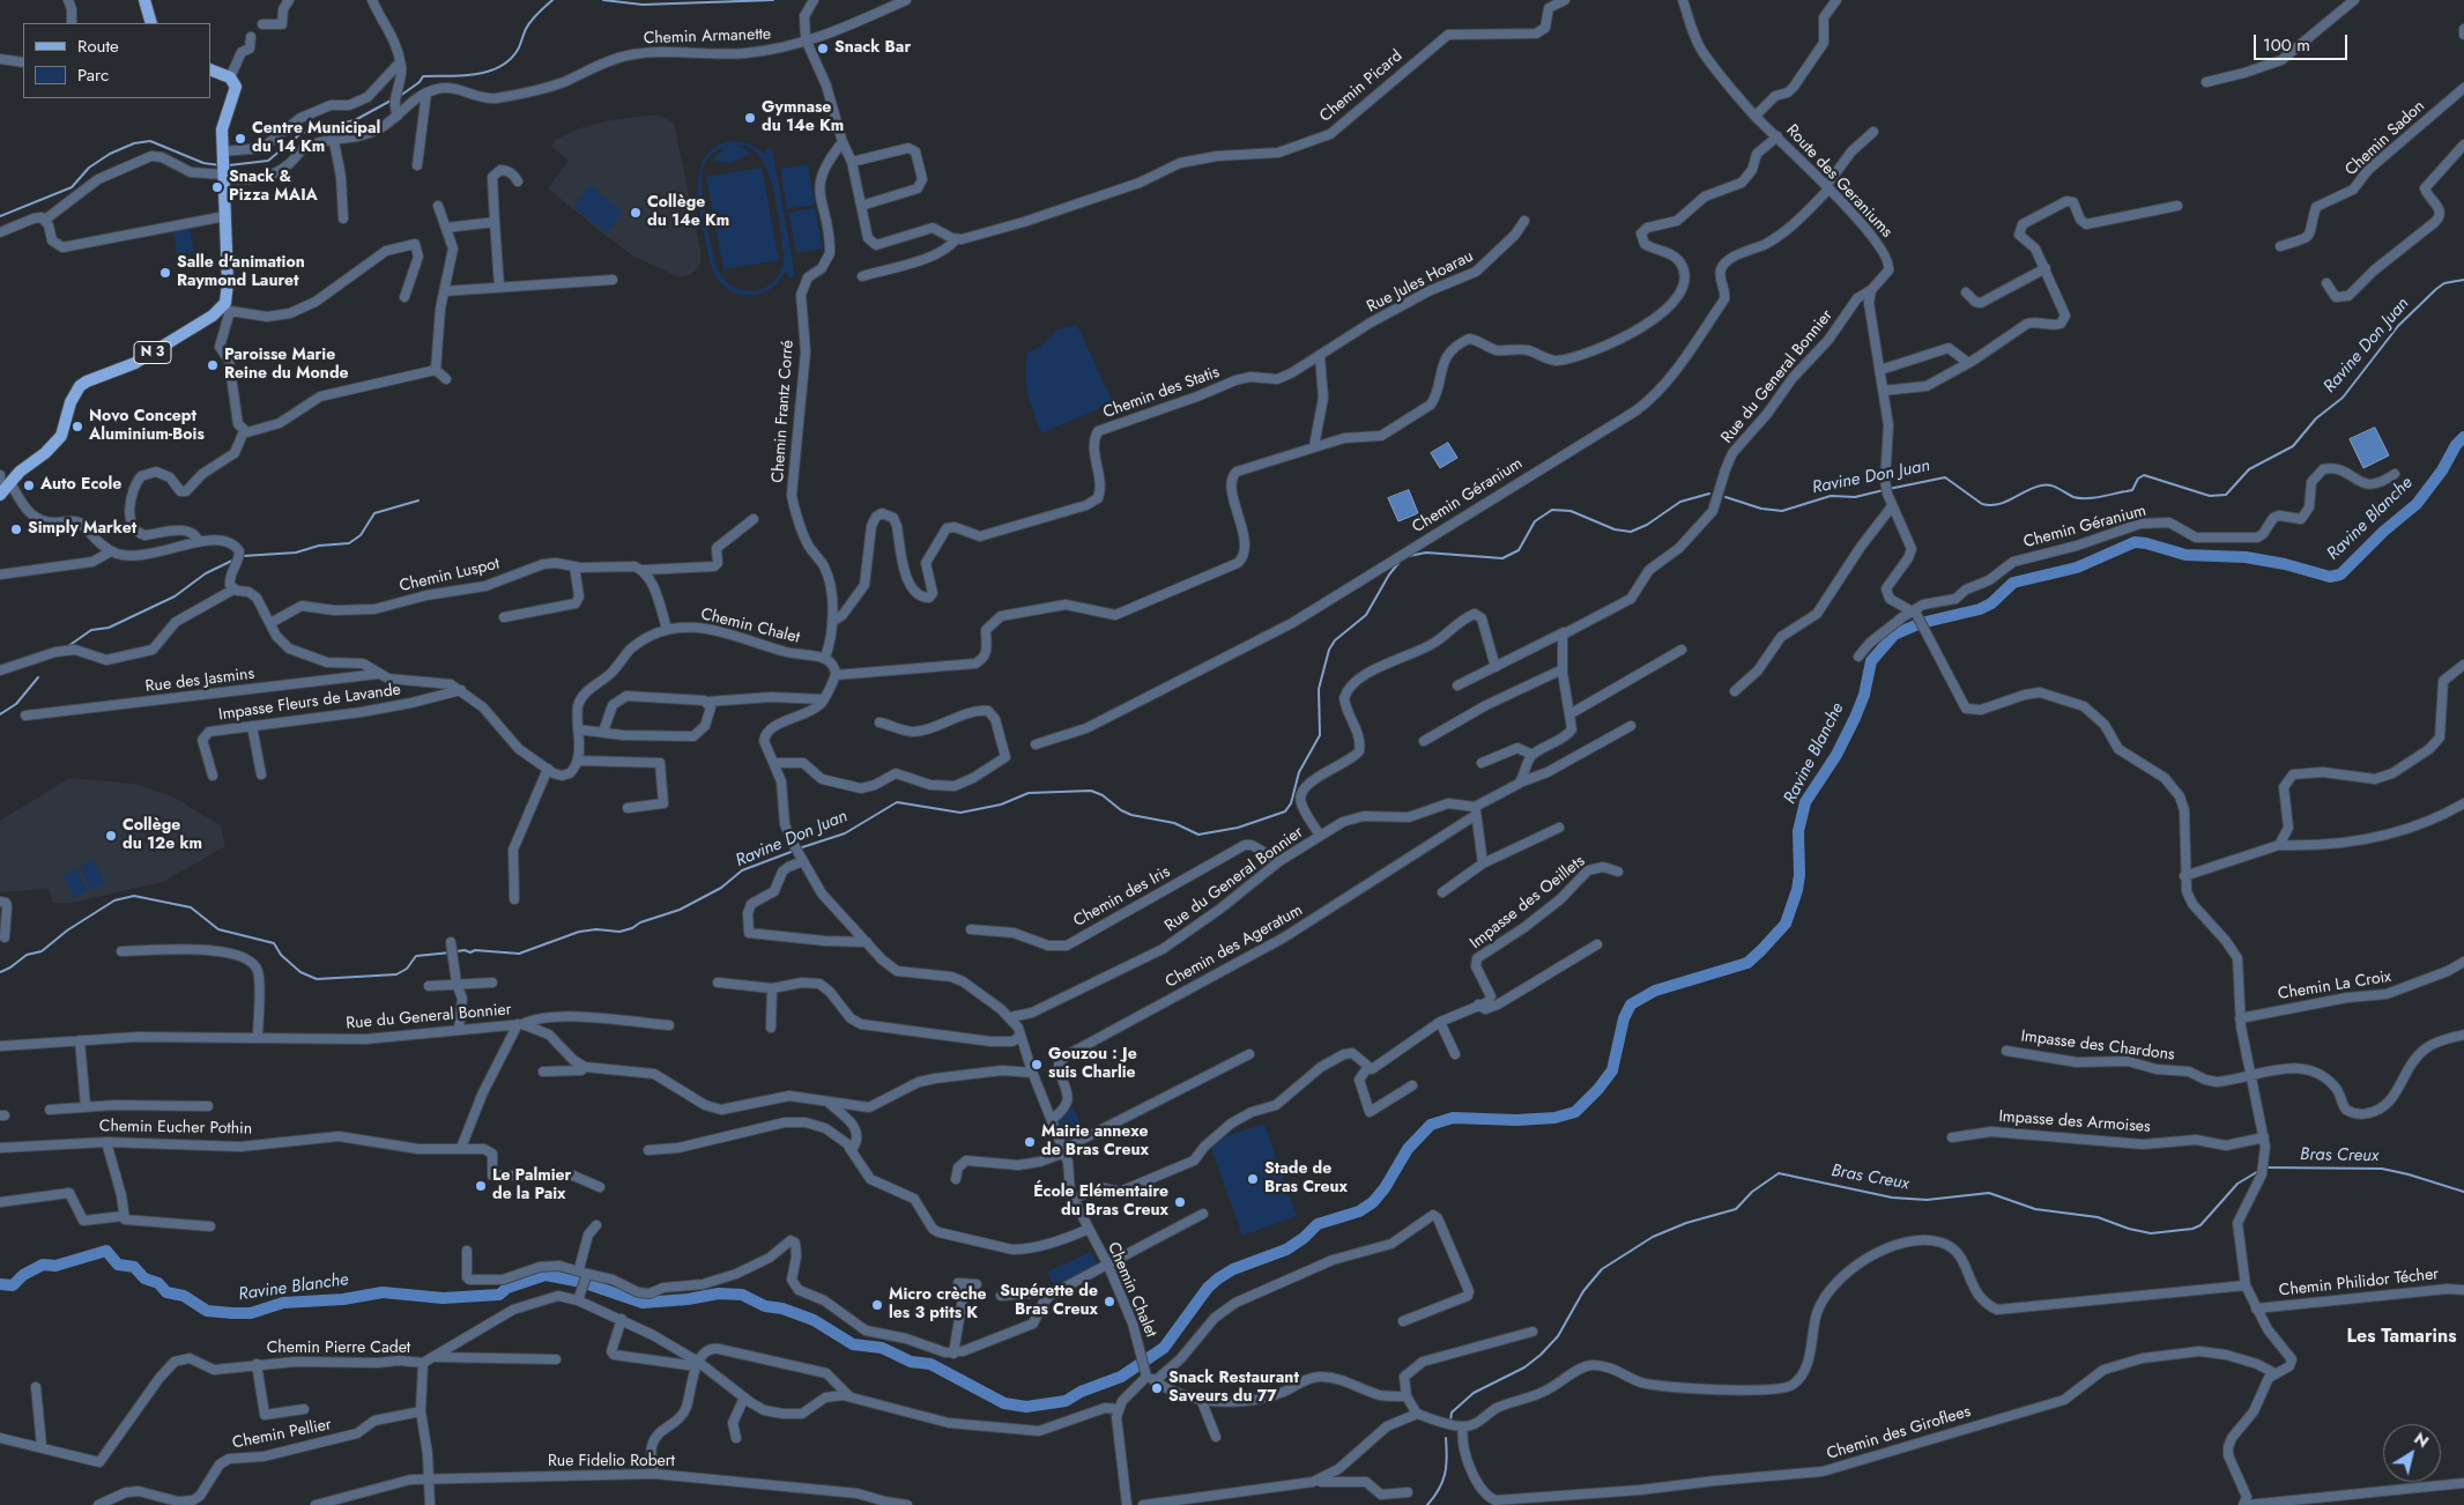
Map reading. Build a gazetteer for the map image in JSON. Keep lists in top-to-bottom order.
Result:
{
  "streets": {
    "main road": ["N 3"],
    "street": [
      "Chemin Armanette",
      "Chemin Picard",
      "Chemin Sadon",
      "Route des Geraniums",
      "Rue Jules Hoarau",
      "Rue du General Bonnier",
      "Chemin des Statis",
      "Chemin Frantz Corré",
      "Chemin Géranium",
      "Chemin Luspot",
      "Chemin Chalet",
      "Rue des Jasmins",
      "Impasse Fleurs de Lavande",
      "Chemin des Iris",
      "Impasse des Oeillets",
      "Chemin des Ageratum",
      "Chemin La Croix",
      "Impasse des Chardons",
      "Impasse des Armoises",
      "Chemin Eucher Pothin",
      "Chemin Philidor Técher",
      "Chemin Pierre Cadet",
      "Chemin des Giroflees",
      "Chemin Pellier",
      "Rue Fidelio Robert"
    ]
  },
  "crossings": [
    ["Route des Geraniums", "Rue du General Bonnier"],
    ["Route des Geraniums", "Chemin Géranium"],
    ["Rue Jules Hoarau", "Chemin des Statis"],
    ["Rue du General Bonnier", "Chemin Chalet"],
    ["Rue du General Bonnier", "Chemin des Iris"],
    ["Rue du General Bonnier", "Chemin des Ageratum"],
    ["Chemin des Statis", "Chemin Frantz Corré"],
    ["Chemin Frantz Corré", "Chemin Chalet"],
    ["Chemin Chalet", "Chemin des Ageratum"]
  ],
  "districts": ["Les Tamarins"],
  "water": ["Ravine Don Juan", "Ravine Blanche", "Bras Creux"],
  "places": [
    "Snack Bar",
    "Gymnase du 14e Km",
    "Centre Municipal du 14 Km",
    "Snack & Pizza MAIA",
    "Collège du 14e Km",
    "Salle d'animation Raymond Lauret",
    "Paroisse Marie Reine du Monde",
    "Novo Concept Aluminium-Bois",
    "Auto Ecole",
    "Simply Market",
    "Collège du 12e km",
    "Gouzou : Je suis Charlie",
    "Mairie annexe de Bras Creux",
    "Stade de Bras Creux",
    "Le Palmier de la Paix",
    "École Elémentaire du Bras Creux",
    "Supérette de Bras Creux",
    "Micro crèche les 3 ptits K",
    "Snack Restaurant Saveurs du 77"
  ],
  "legend": ["Route", "Parc"],
  "scale_bar": "100 m",
  "north": "top right"
}
